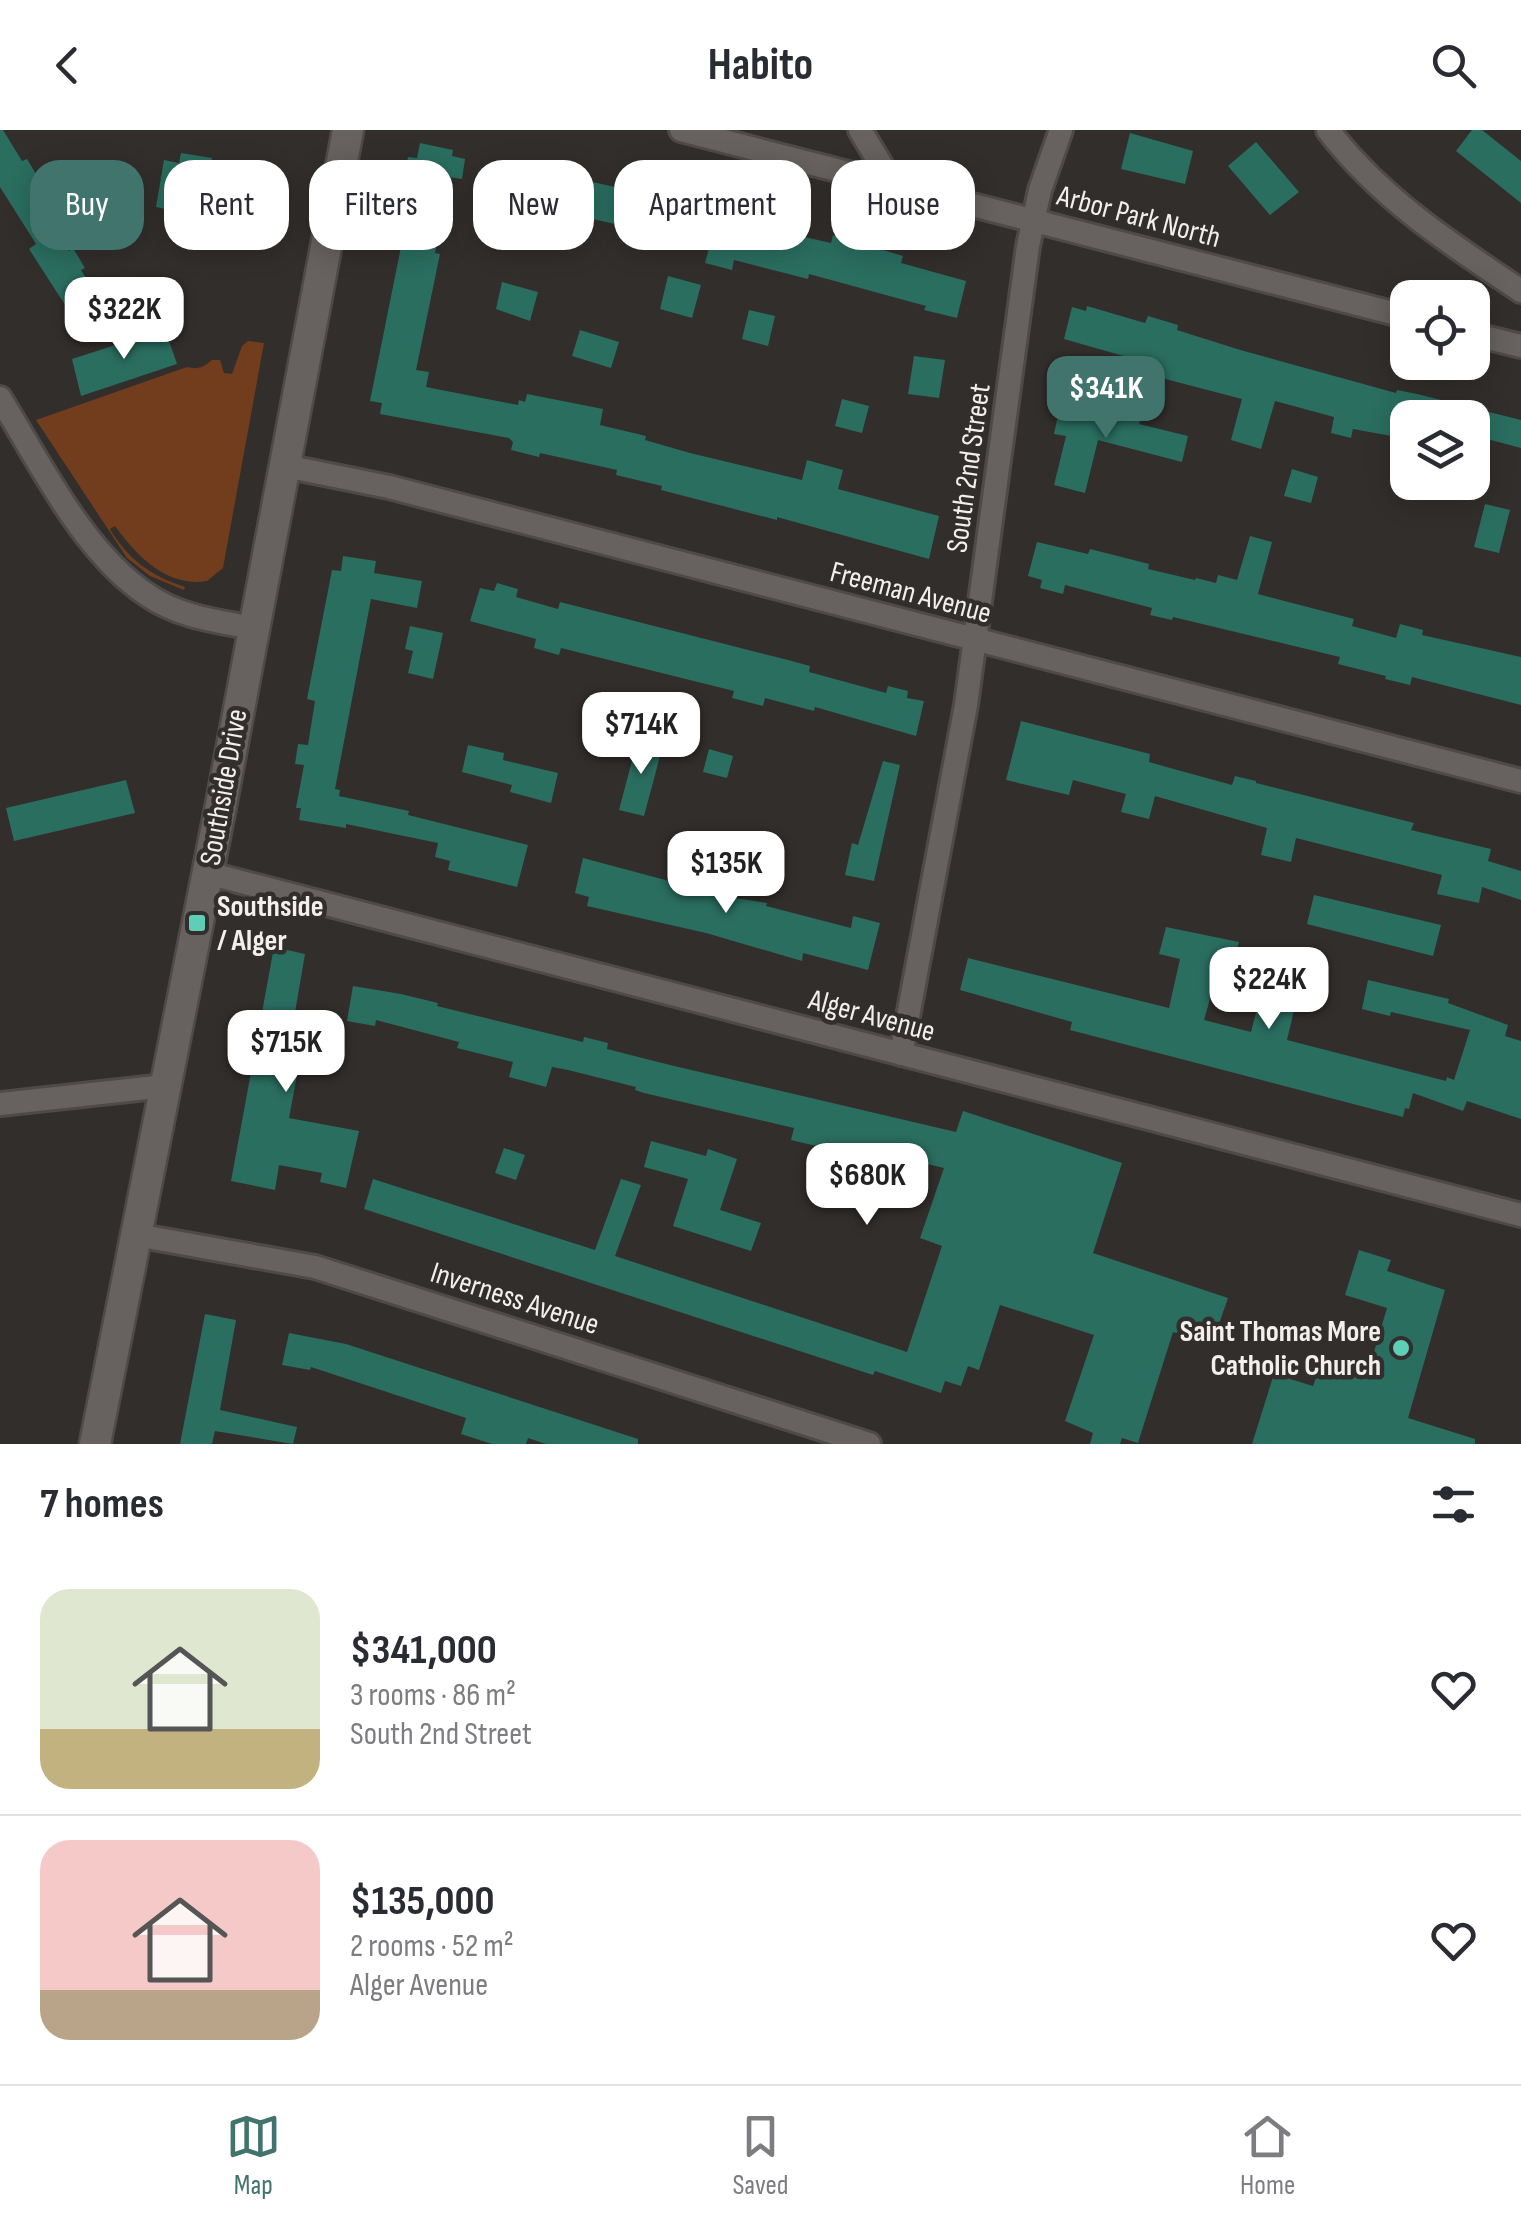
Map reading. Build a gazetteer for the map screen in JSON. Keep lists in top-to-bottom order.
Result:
{
  "streets": {
    "main road": ["Southside Drive"],
    "street": [
      "Arbor Park North",
      "South 2nd Street",
      "Freeman Avenue",
      "Alger Avenue",
      "Inverness Avenue"
    ]
  },
  "crossings": [
    ["Arbor Park North", "South 2nd Street"],
    ["South 2nd Street", "Freeman Avenue"],
    ["South 2nd Street", "Alger Avenue"],
    ["Freeman Avenue", "Southside Drive"],
    ["Southside Drive", "Alger Avenue"],
    ["Southside Drive", "Inverness Avenue"]
  ],
  "places": {
    "transit": ["Southside / Alger"],
    "other": ["Saint Thomas More Catholic Church"]
  },
  "page": {
    "header": "Habito",
    "chip": [
      "Buy",
      "Rent",
      "Filters",
      "New",
      "Apartment",
      "House"
    ],
    "price": [
      "$322K",
      "$341K",
      "$714K",
      "$135K",
      "$224K",
      "$715K",
      "$680K"
    ],
    "heading": "7 homes",
    "list": [
      {
        "name": "$341,000",
        "note": "3 rooms · 86 m² · South 2nd Street"
      },
      {
        "name": "$135,000",
        "note": "2 rooms · 52 m² · Alger Avenue"
      }
    ],
    "tabs": ["Map", "Saved", "Home"]
  }
}
